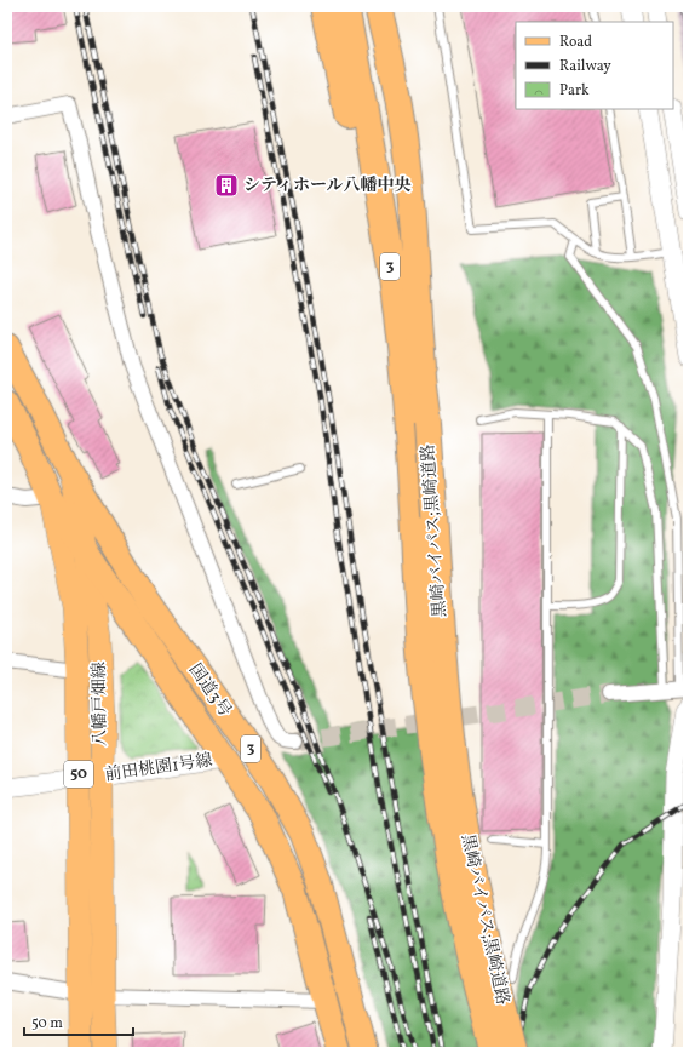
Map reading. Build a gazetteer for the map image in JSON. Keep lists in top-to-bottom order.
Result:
{
  "streets": {
    "highway": ["3", "黒崎バイパス;黒崎道路", "国道3号"],
    "main road": ["八幡戸畑線", "50"],
    "street": ["前田桃園1号線"]
  },
  "crossings": [
    ["国道3号", "八幡戸畑線"],
    ["国道3号", "前田桃園1号線"],
    ["八幡戸畑線", "前田桃園1号線"]
  ],
  "places": {
    "building": ["シティホール八幡中央"]
  },
  "legend": ["Road", "Railway", "Park"],
  "scale_bar": "50 m"
}
